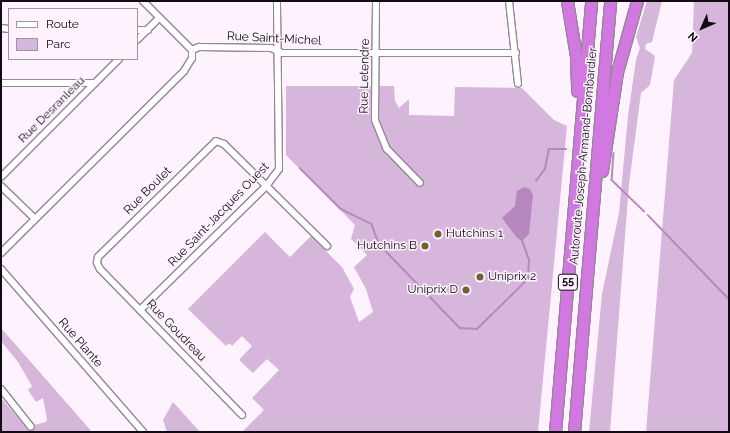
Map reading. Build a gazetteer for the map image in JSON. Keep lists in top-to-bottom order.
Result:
{
  "streets": {
    "highway": ["Autoroute Joseph-Armand-Bombardier", "55"],
    "street": [
      "Rue Saint-Michel",
      "Rue Letendre",
      "Rue Desranleau",
      "Rue Boulet",
      "Rue Saint-Jacques Ouest",
      "Rue Goudreau",
      "Rue Plante"
    ]
  },
  "crossings": [
    ["Rue Saint-Michel", "Rue Letendre"],
    ["Rue Saint-Michel", "Rue Saint-Jacques Ouest"],
    ["Rue Boulet", "Rue Saint-Jacques Ouest"],
    ["Rue Boulet", "Rue Goudreau"],
    ["Rue Saint-Jacques Ouest", "Rue Goudreau"]
  ],
  "places": [
    "Hutchins 1",
    "Hutchins B",
    "Uniprix 2",
    "Uniprix D"
  ],
  "legend": ["Route", "Parc"],
  "north": "bottom left"
}
